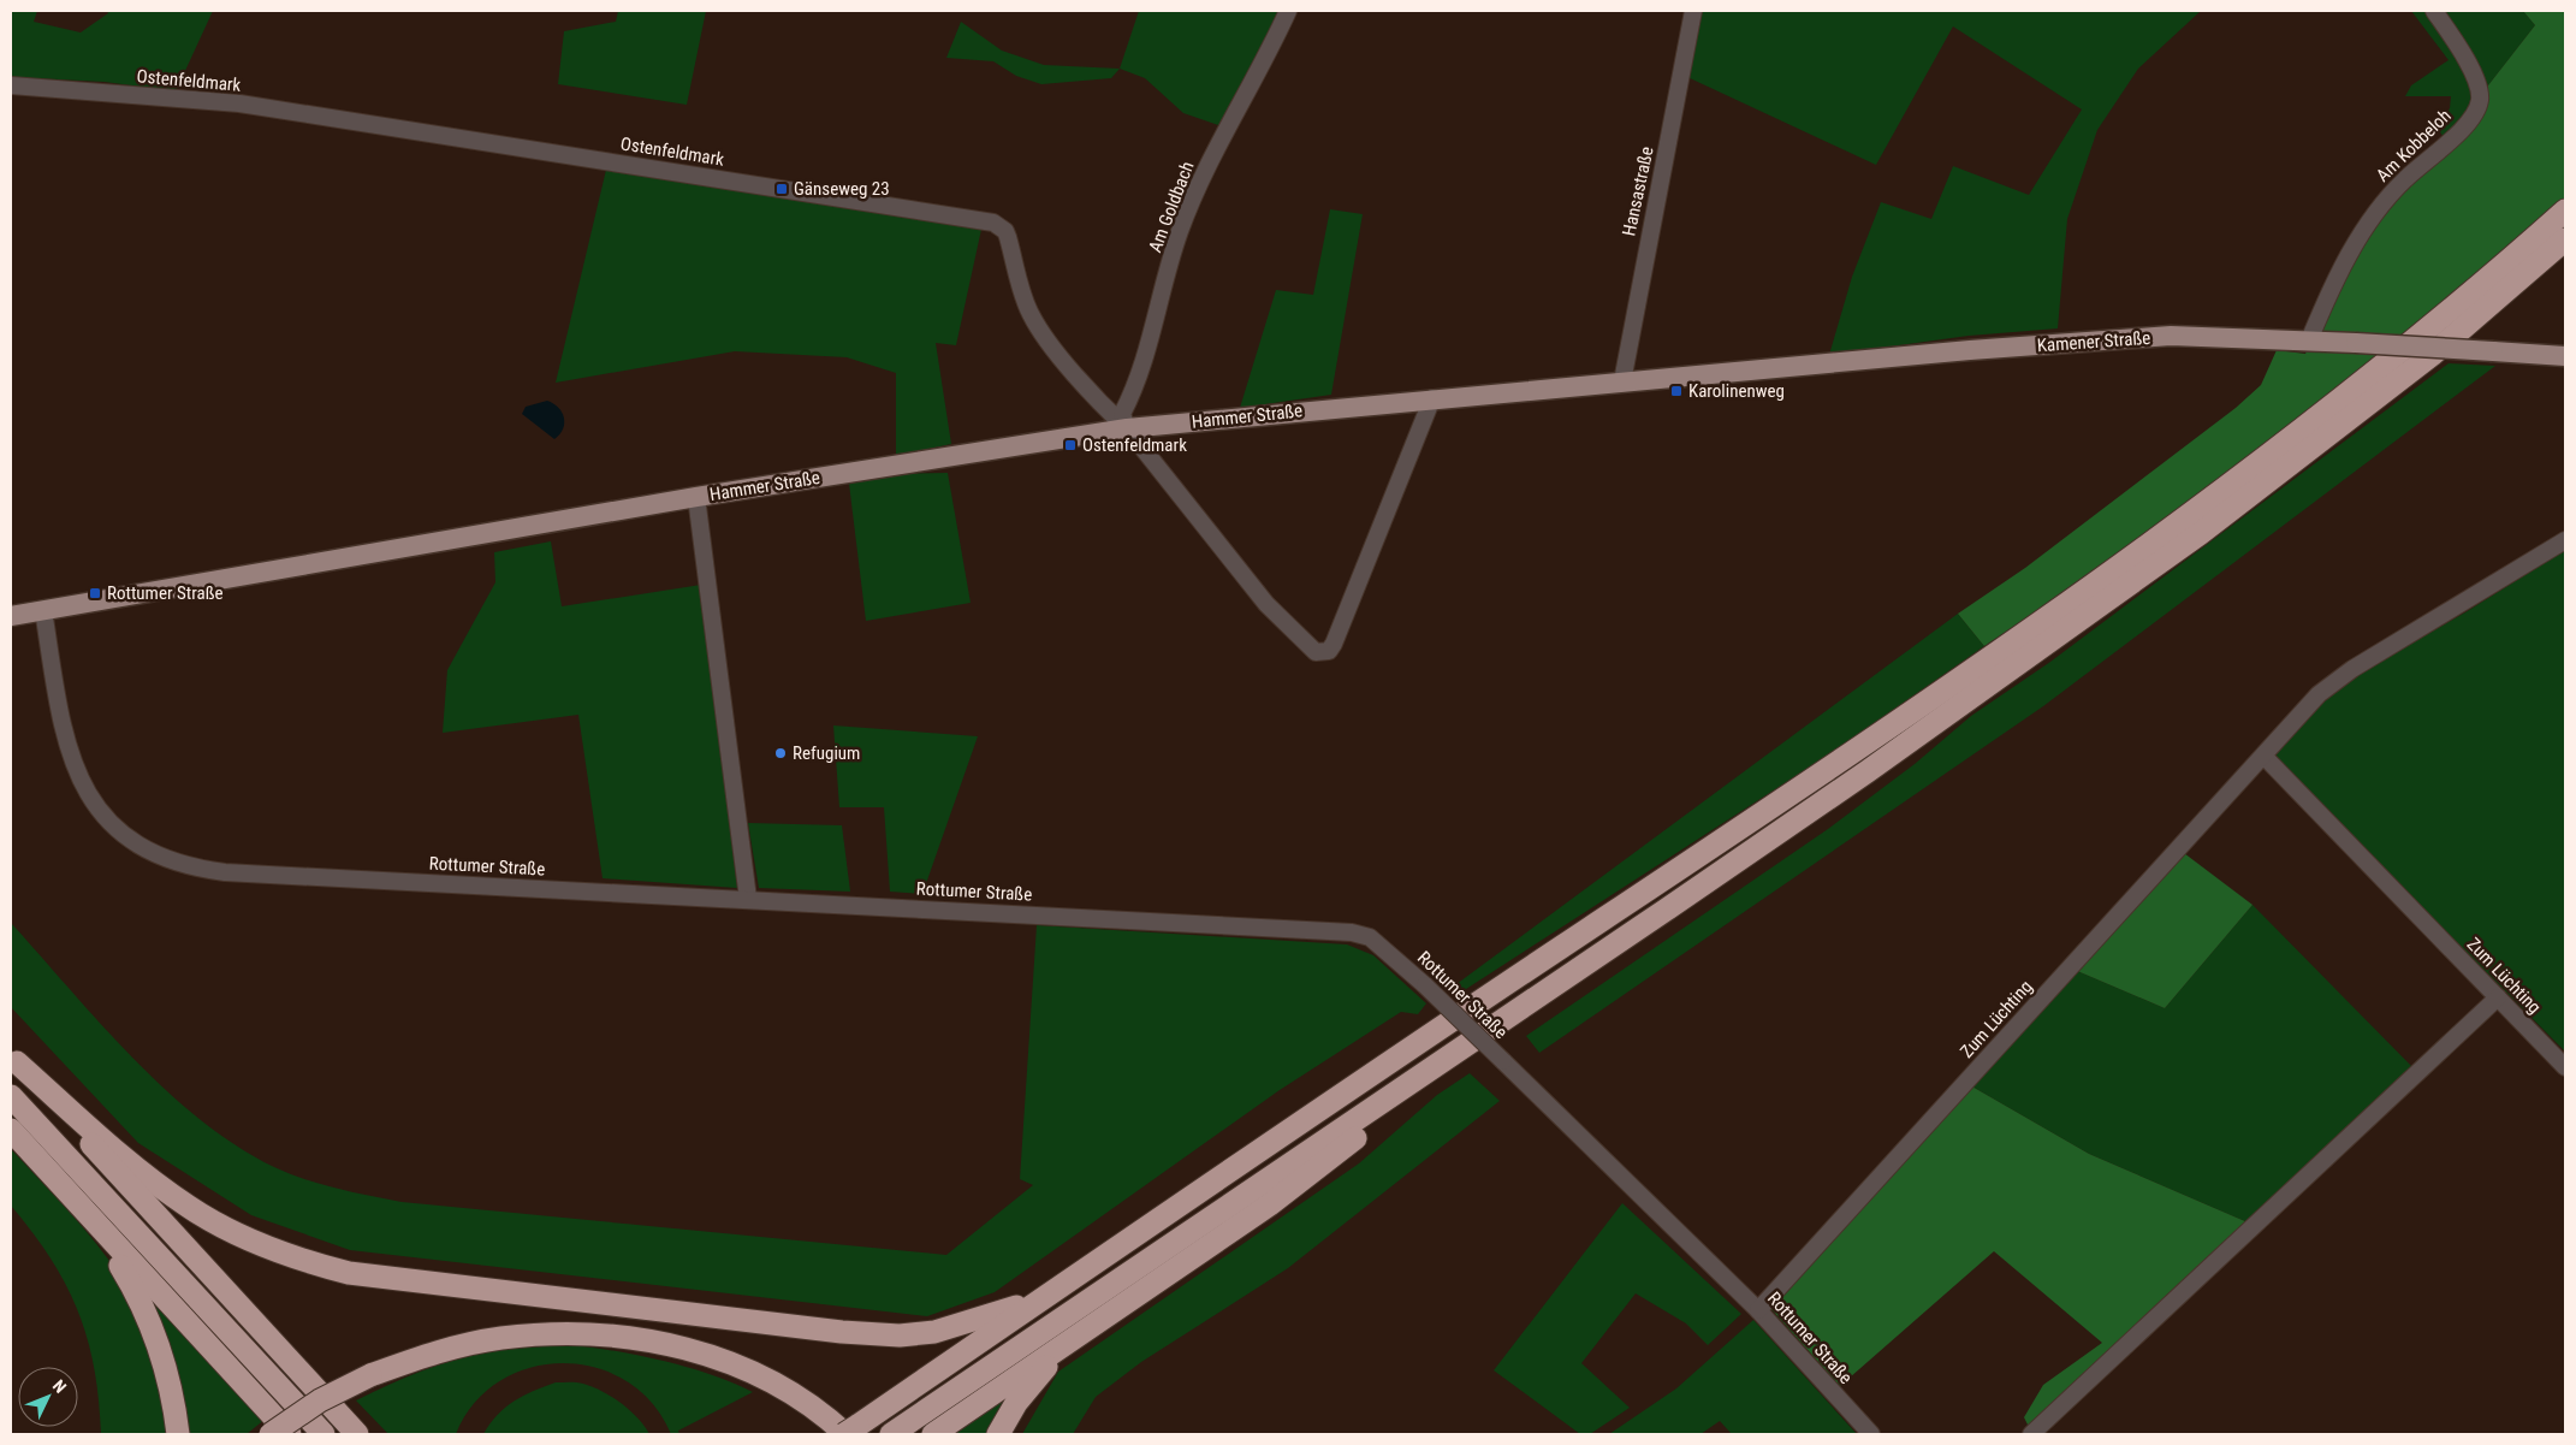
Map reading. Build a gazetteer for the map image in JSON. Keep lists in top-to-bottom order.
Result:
{
  "streets": {
    "main road": ["Kamener Straße", "Hammer Straße"],
    "street": [
      "Ostenfeldmark",
      "Am Kobbeloh",
      "Hansastraße",
      "Am Goldbach",
      "Rottumer Straße",
      "Zum Lüchting"
    ]
  },
  "crossings": [
    ["Ostenfeldmark", "Am Goldbach"],
    ["Ostenfeldmark", "Hammer Straße"],
    ["Am Kobbeloh", "Kamener Straße"],
    ["Hansastraße", "Kamener Straße"],
    ["Hansastraße", "Hammer Straße"],
    ["Am Goldbach", "Hammer Straße"],
    ["Kamener Straße", "Hammer Straße"],
    ["Hammer Straße", "Rottumer Straße"],
    ["Rottumer Straße", "Zum Lüchting"]
  ],
  "places": {
    "transit": [
      "Gänseweg 23",
      "Karolinenweg",
      "Ostenfeldmark",
      "Rottumer Straße"
    ],
    "other": ["Refugium"]
  },
  "north": "top right"
}
